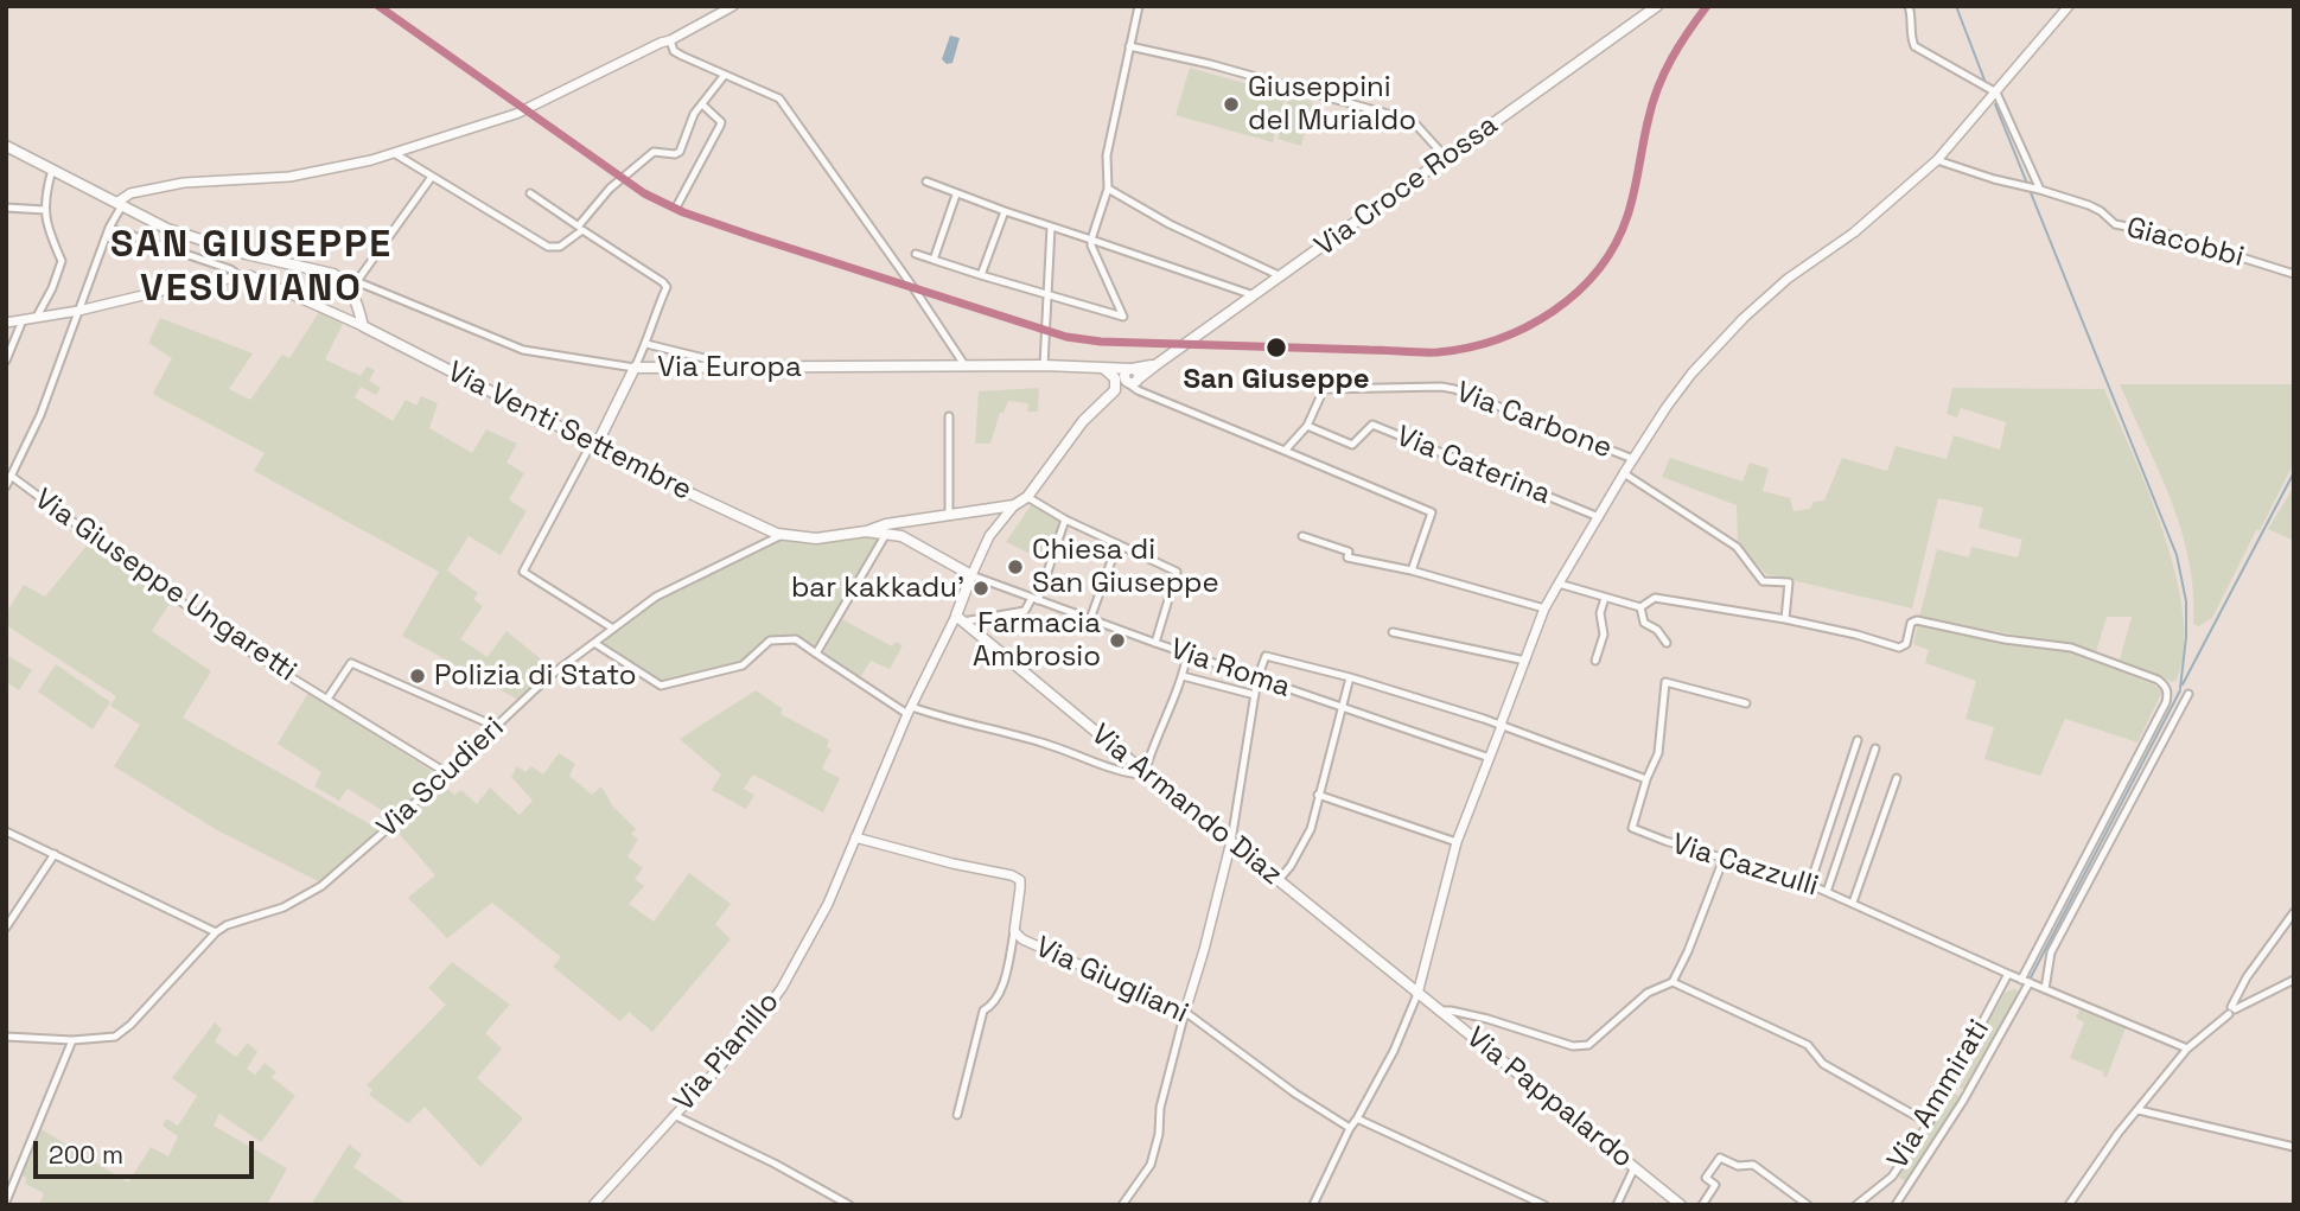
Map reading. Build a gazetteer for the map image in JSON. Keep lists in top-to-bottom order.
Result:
{
  "streets": {
    "main road": [
      "Via Croce Rossa",
      "Via Europa",
      "Via Venti Settembre",
      "Via Armando Diaz",
      "Via Pappalardo"
    ],
    "street": [
      "Giacobbi",
      "Via Carbone",
      "Via Caterina",
      "Via Giuseppe Ungaretti",
      "Via Roma",
      "Via Scudieri",
      "Via Cazzulli",
      "Via Giugliani",
      "Via Pianillo",
      "Via Ammirati"
    ]
  },
  "crossings": [
    ["Via Croce Rossa", "Via Europa"],
    ["Via Carbone", "Via Caterina"],
    ["Via Venti Settembre", "Via Scudieri"],
    ["Via Giuseppe Ungaretti", "Via Scudieri"],
    ["Via Armando Diaz", "Via Pianillo"],
    ["Via Armando Diaz", "Via Pappalardo"],
    ["Via Cazzulli", "Via Ammirati"],
    ["Via Giugliani", "Via Pianillo"]
  ],
  "districts": ["SAN GIUSEPPE VESUVIANO"],
  "places": [
    "Giuseppini del Murialdo",
    "San Giuseppe",
    "Chiesa di San Giuseppe",
    "bar kakkadu'",
    "Farmacia Ambrosio",
    "Polizia di Stato"
  ],
  "scale_bar": "200 m"
}
